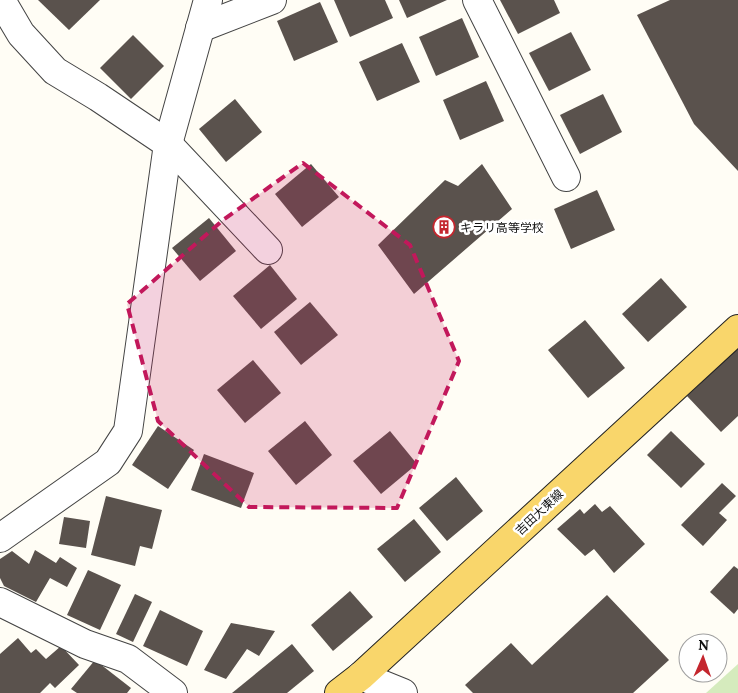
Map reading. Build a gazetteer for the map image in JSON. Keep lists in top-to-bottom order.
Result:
{
  "streets": {
    "main road": ["吉田大東線"]
  },
  "places": {
    "building": ["キラリ高等学校"]
  },
  "north": "top"
}
